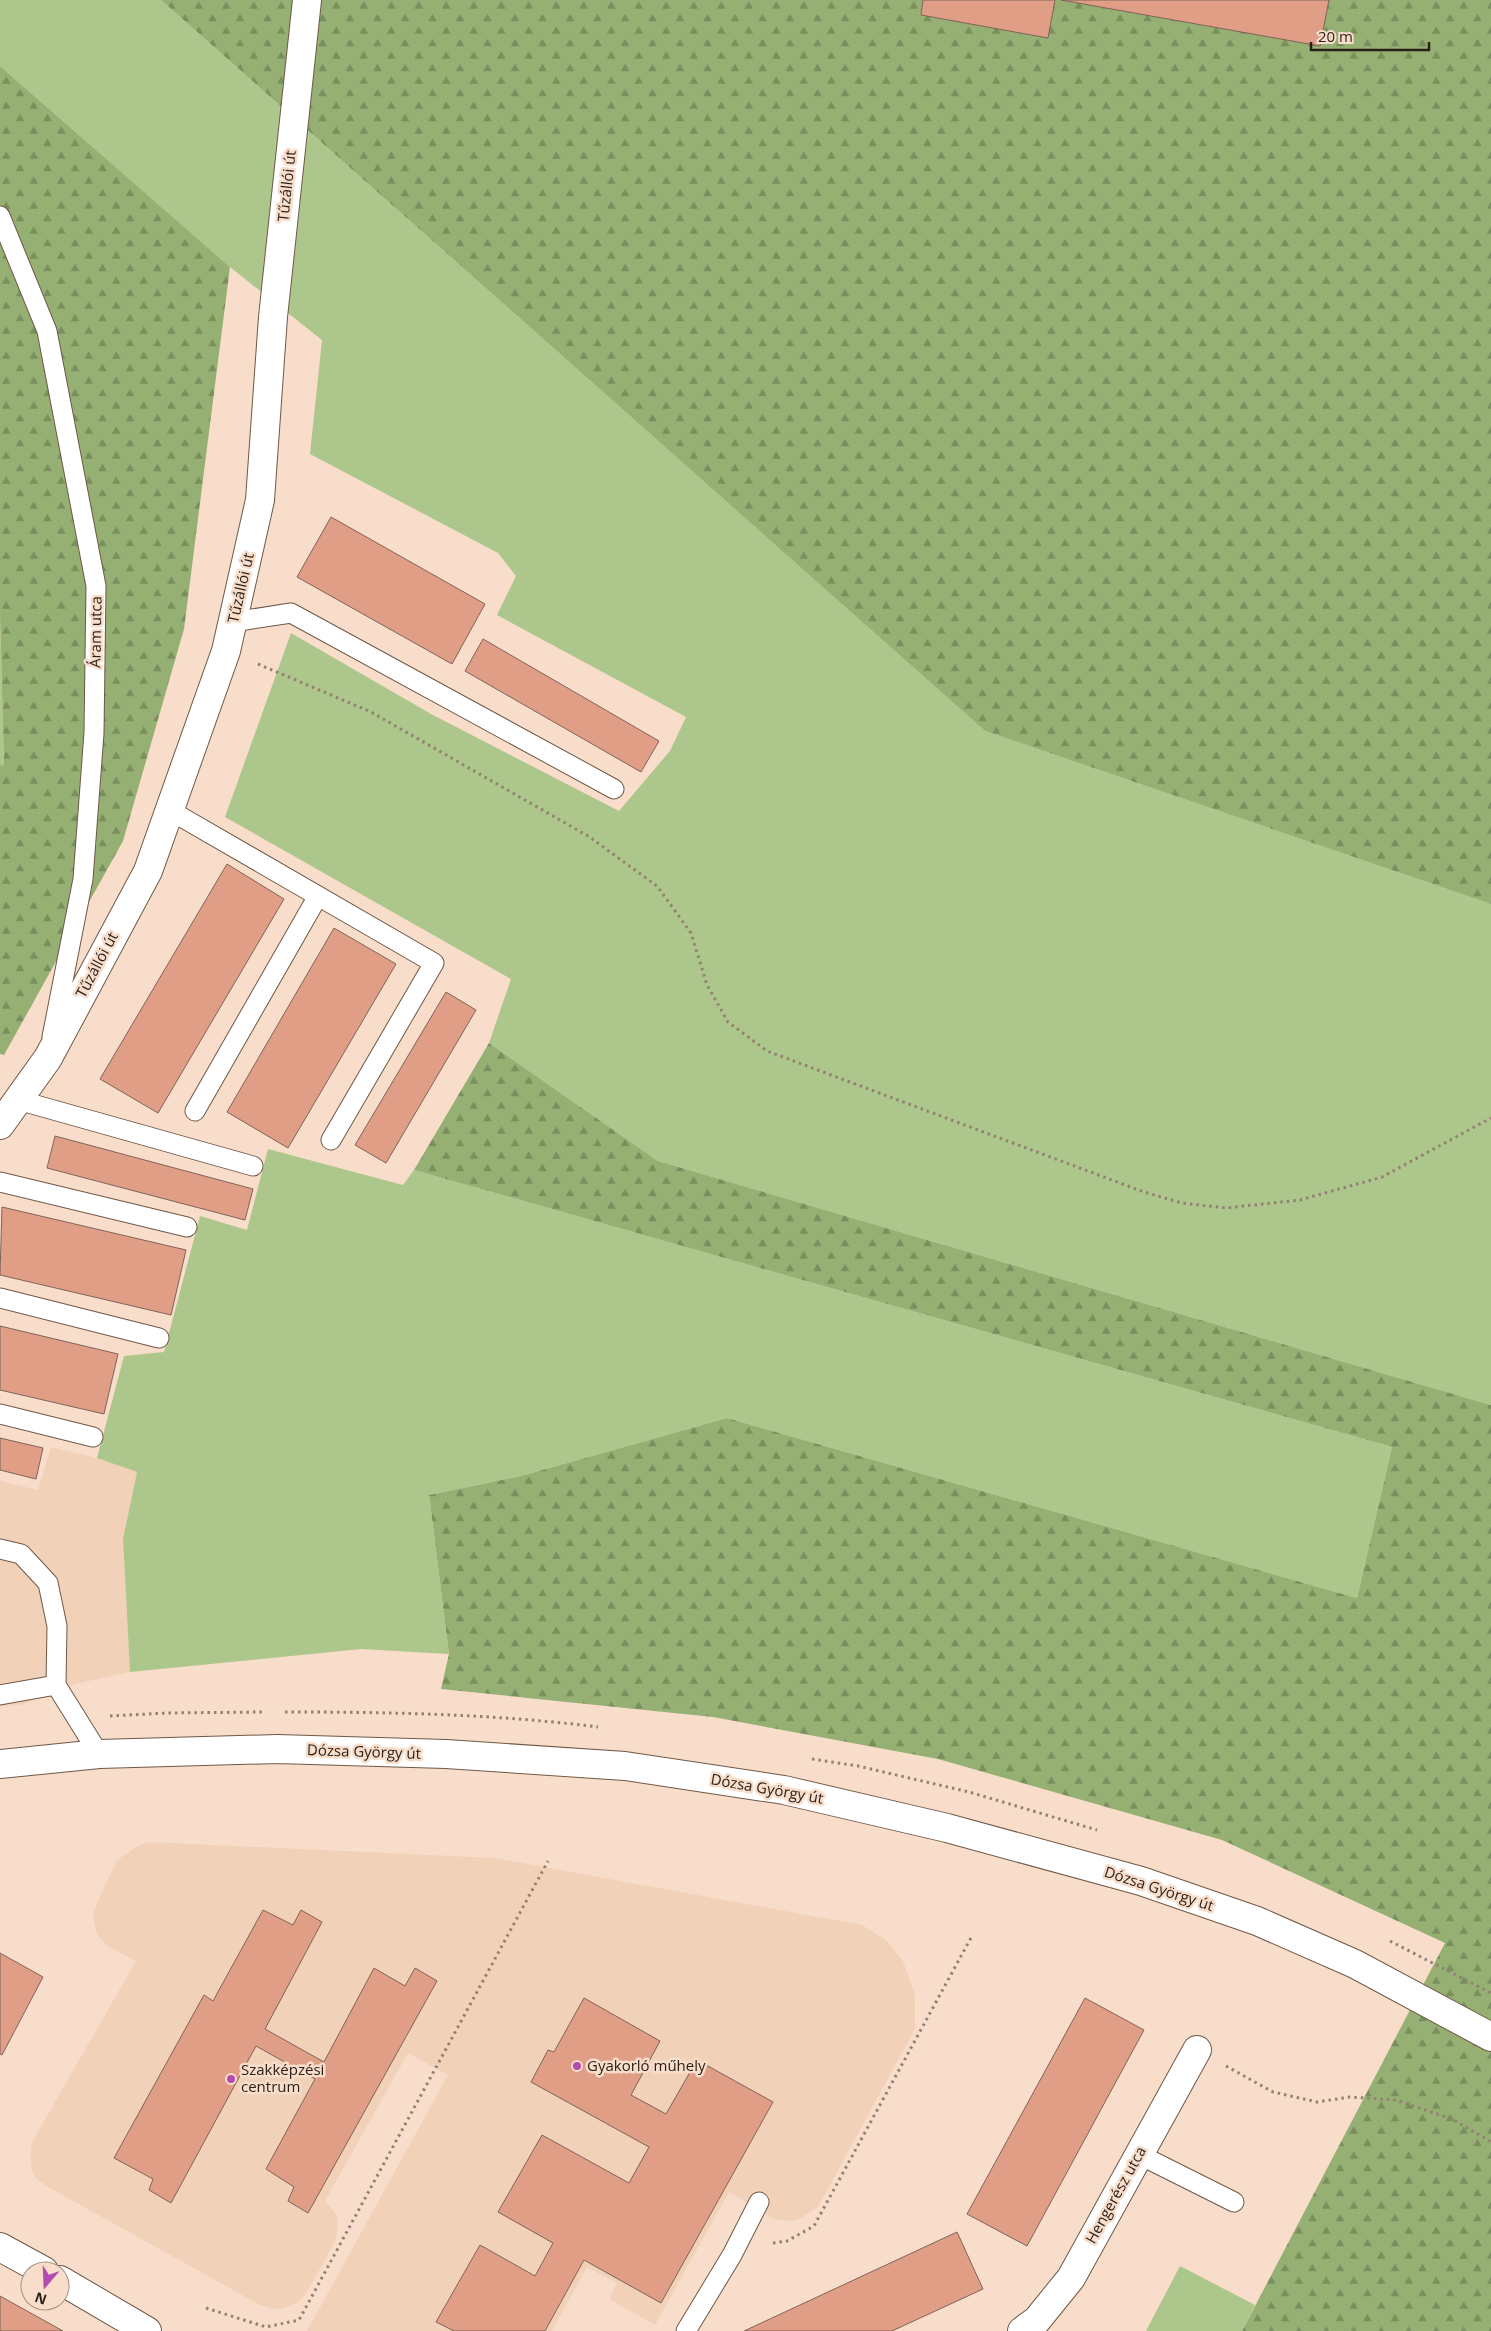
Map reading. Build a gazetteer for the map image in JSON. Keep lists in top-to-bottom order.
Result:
{
  "streets": {
    "street": ["Tűzállói út", "Dózsa György út", "Hengerész utca"],
    "lane": ["Áram utca"]
  },
  "crossings": [
    ["Tűzállói út", "Áram utca"]
  ],
  "places": ["Gyakorló műhely", "Szakképzési centrum"],
  "scale_bar": "20 m",
  "north": "bottom"
}
